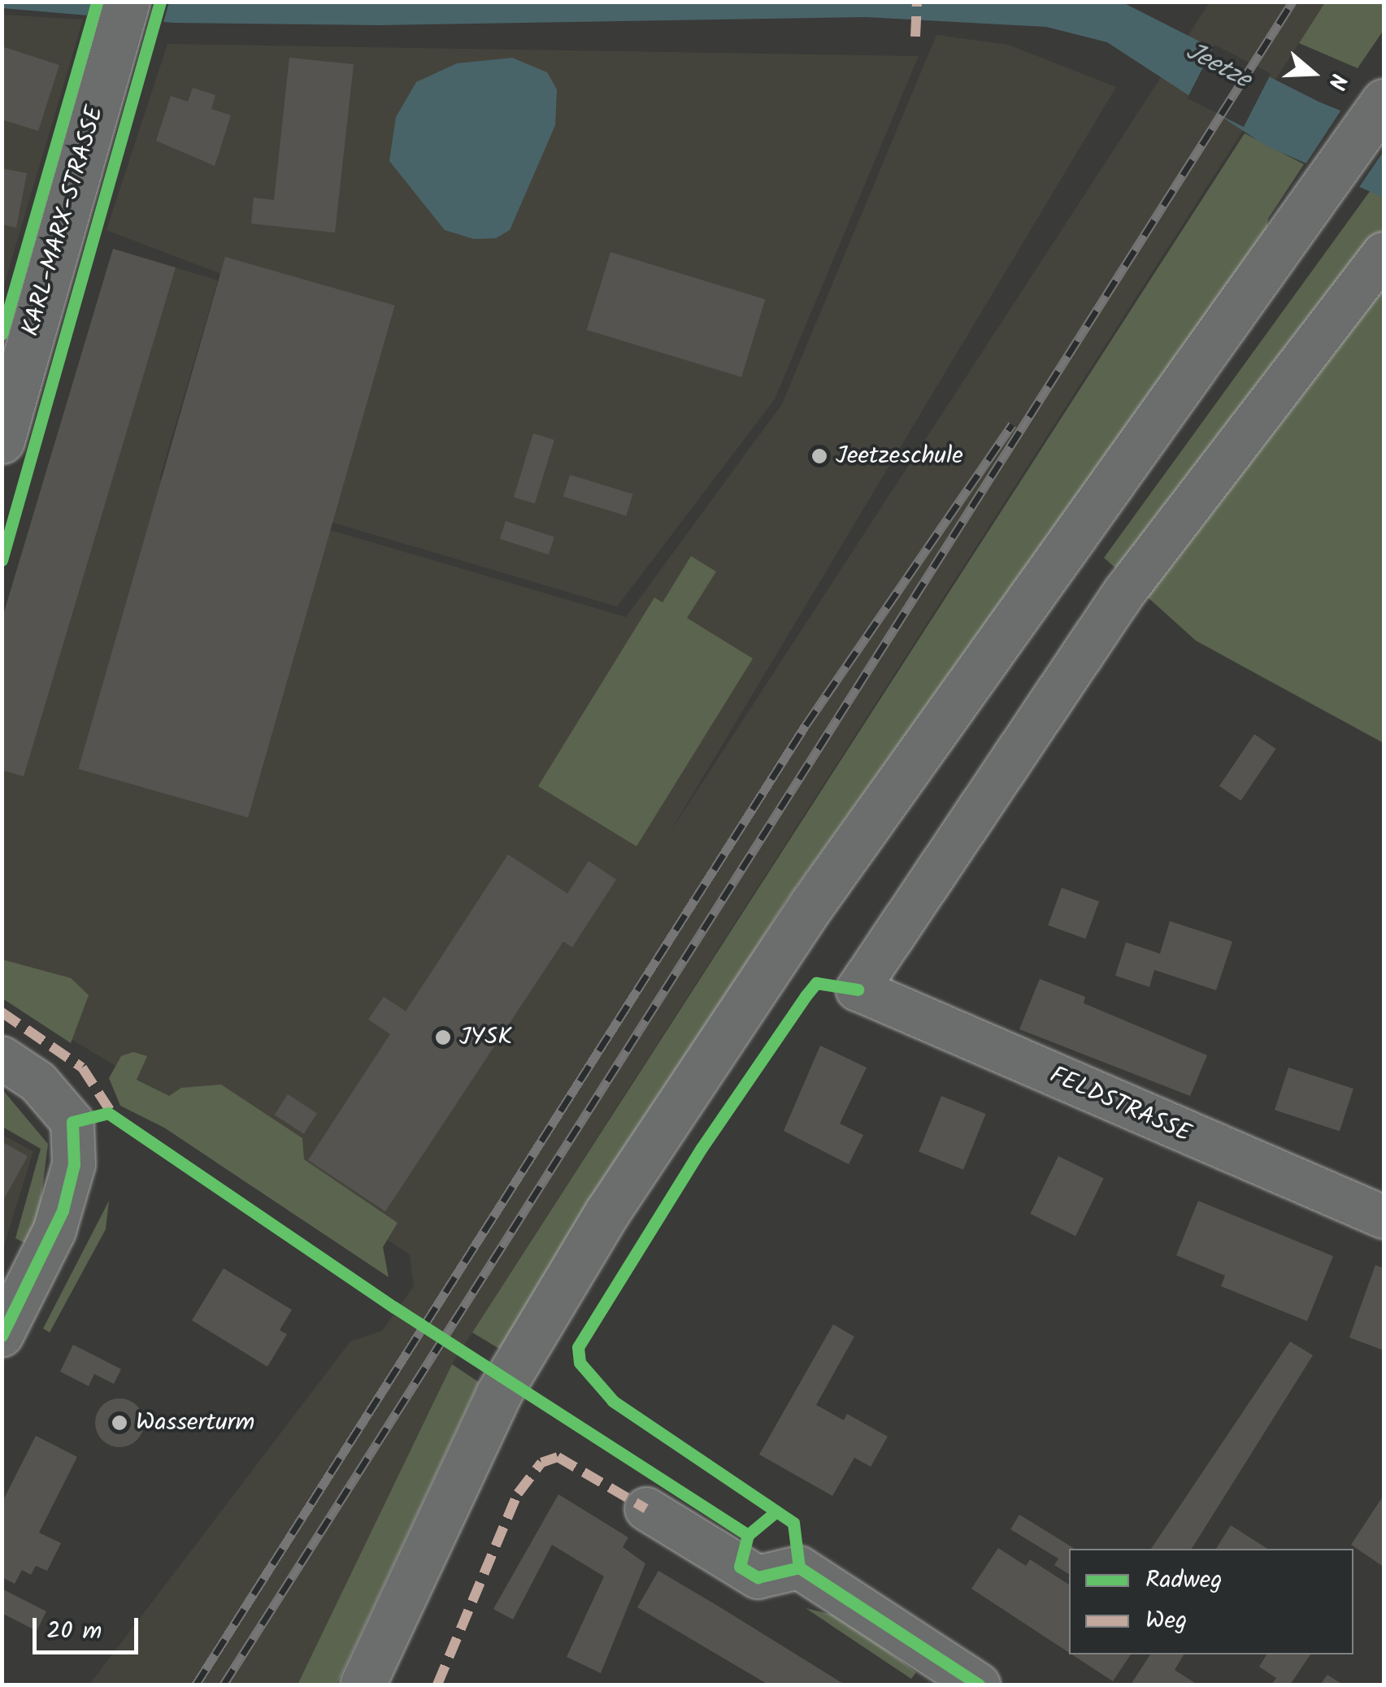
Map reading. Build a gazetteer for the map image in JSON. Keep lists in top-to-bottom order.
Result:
{
  "streets": {
    "main road": ["KARL-MARX-STRASSE"],
    "street": ["FELDSTRASSE"]
  },
  "water": ["Jeetze"],
  "places": ["Jeetzeschule", "JYSK", "Wasserturm"],
  "legend": ["Radweg", "Weg"],
  "scale_bar": "20 m",
  "north": "right"
}
